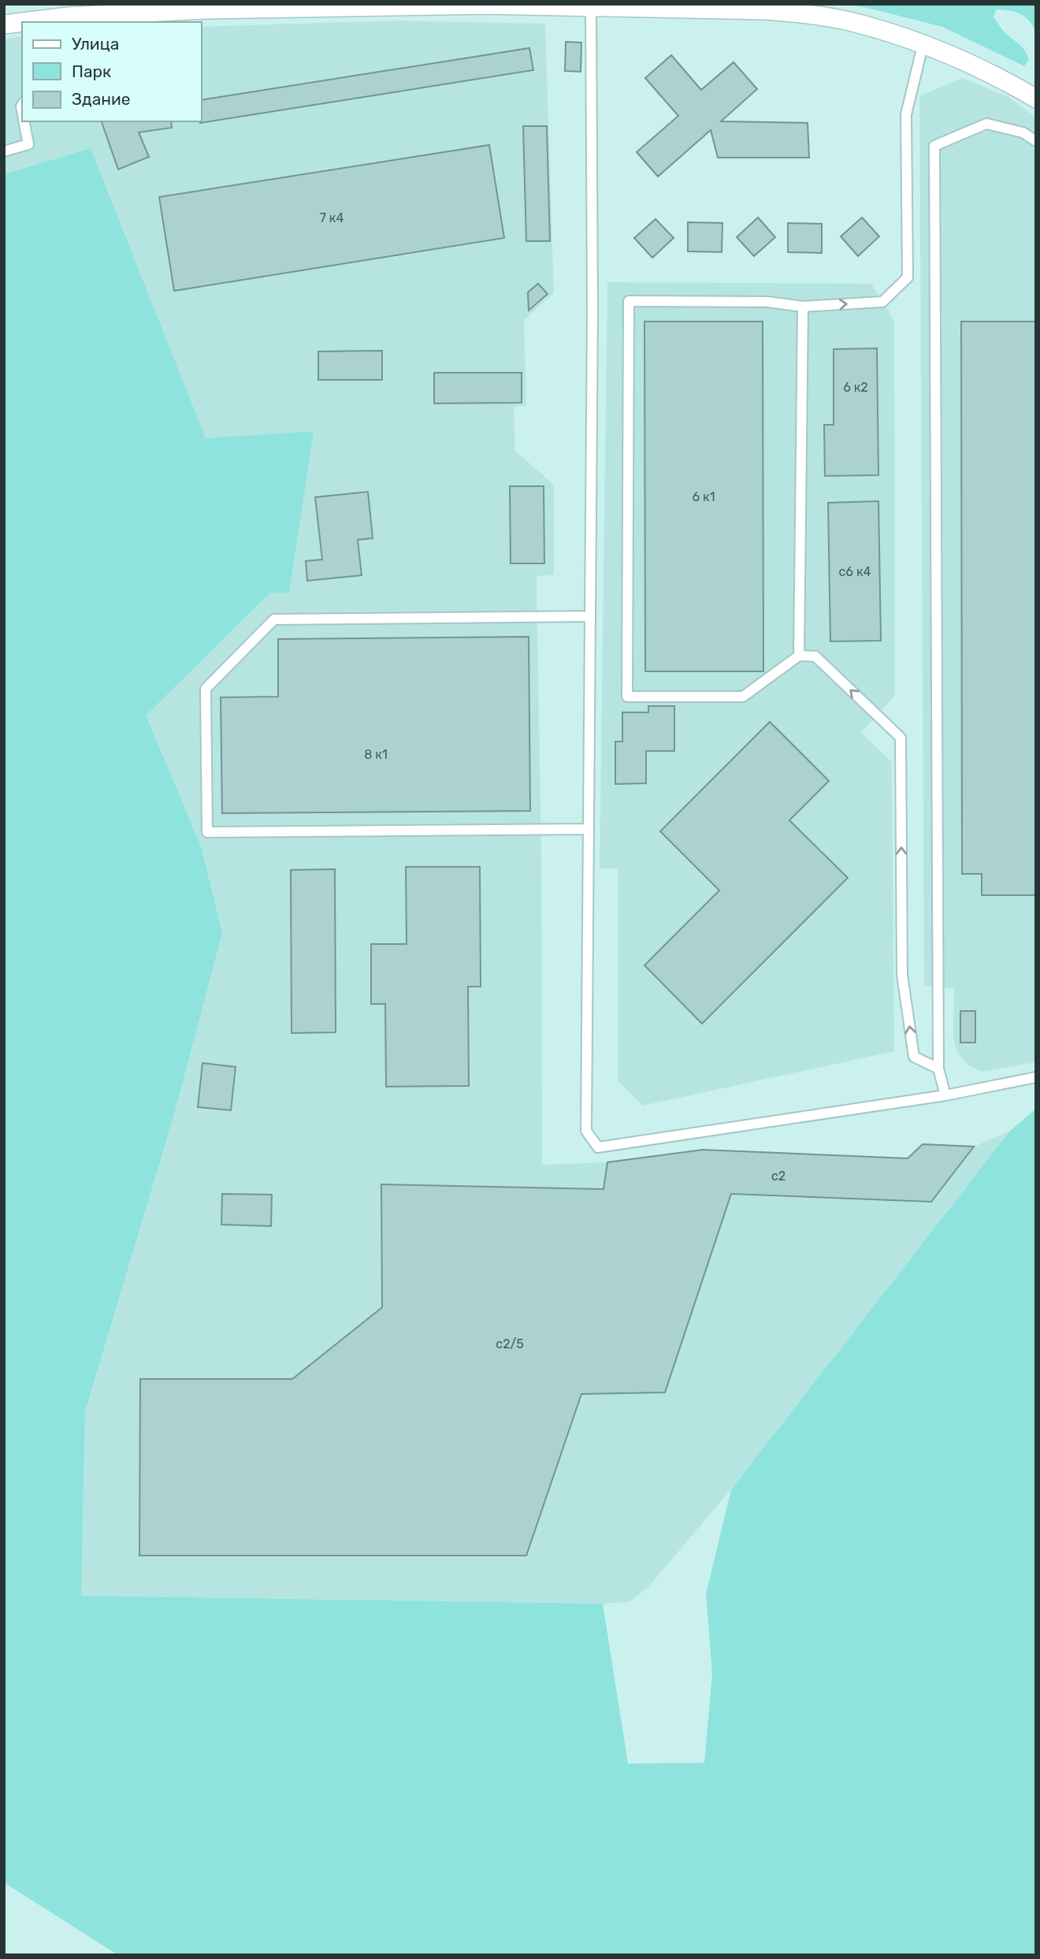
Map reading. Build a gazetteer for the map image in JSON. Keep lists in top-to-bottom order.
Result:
{
  "house_numbers": [
    "7 к4",
    "6 к2",
    "6 к1",
    "с6 к4",
    "8 к1",
    "с2",
    "с2/5"
  ],
  "legend": ["Улица", "Парк", "Здание"]
}
